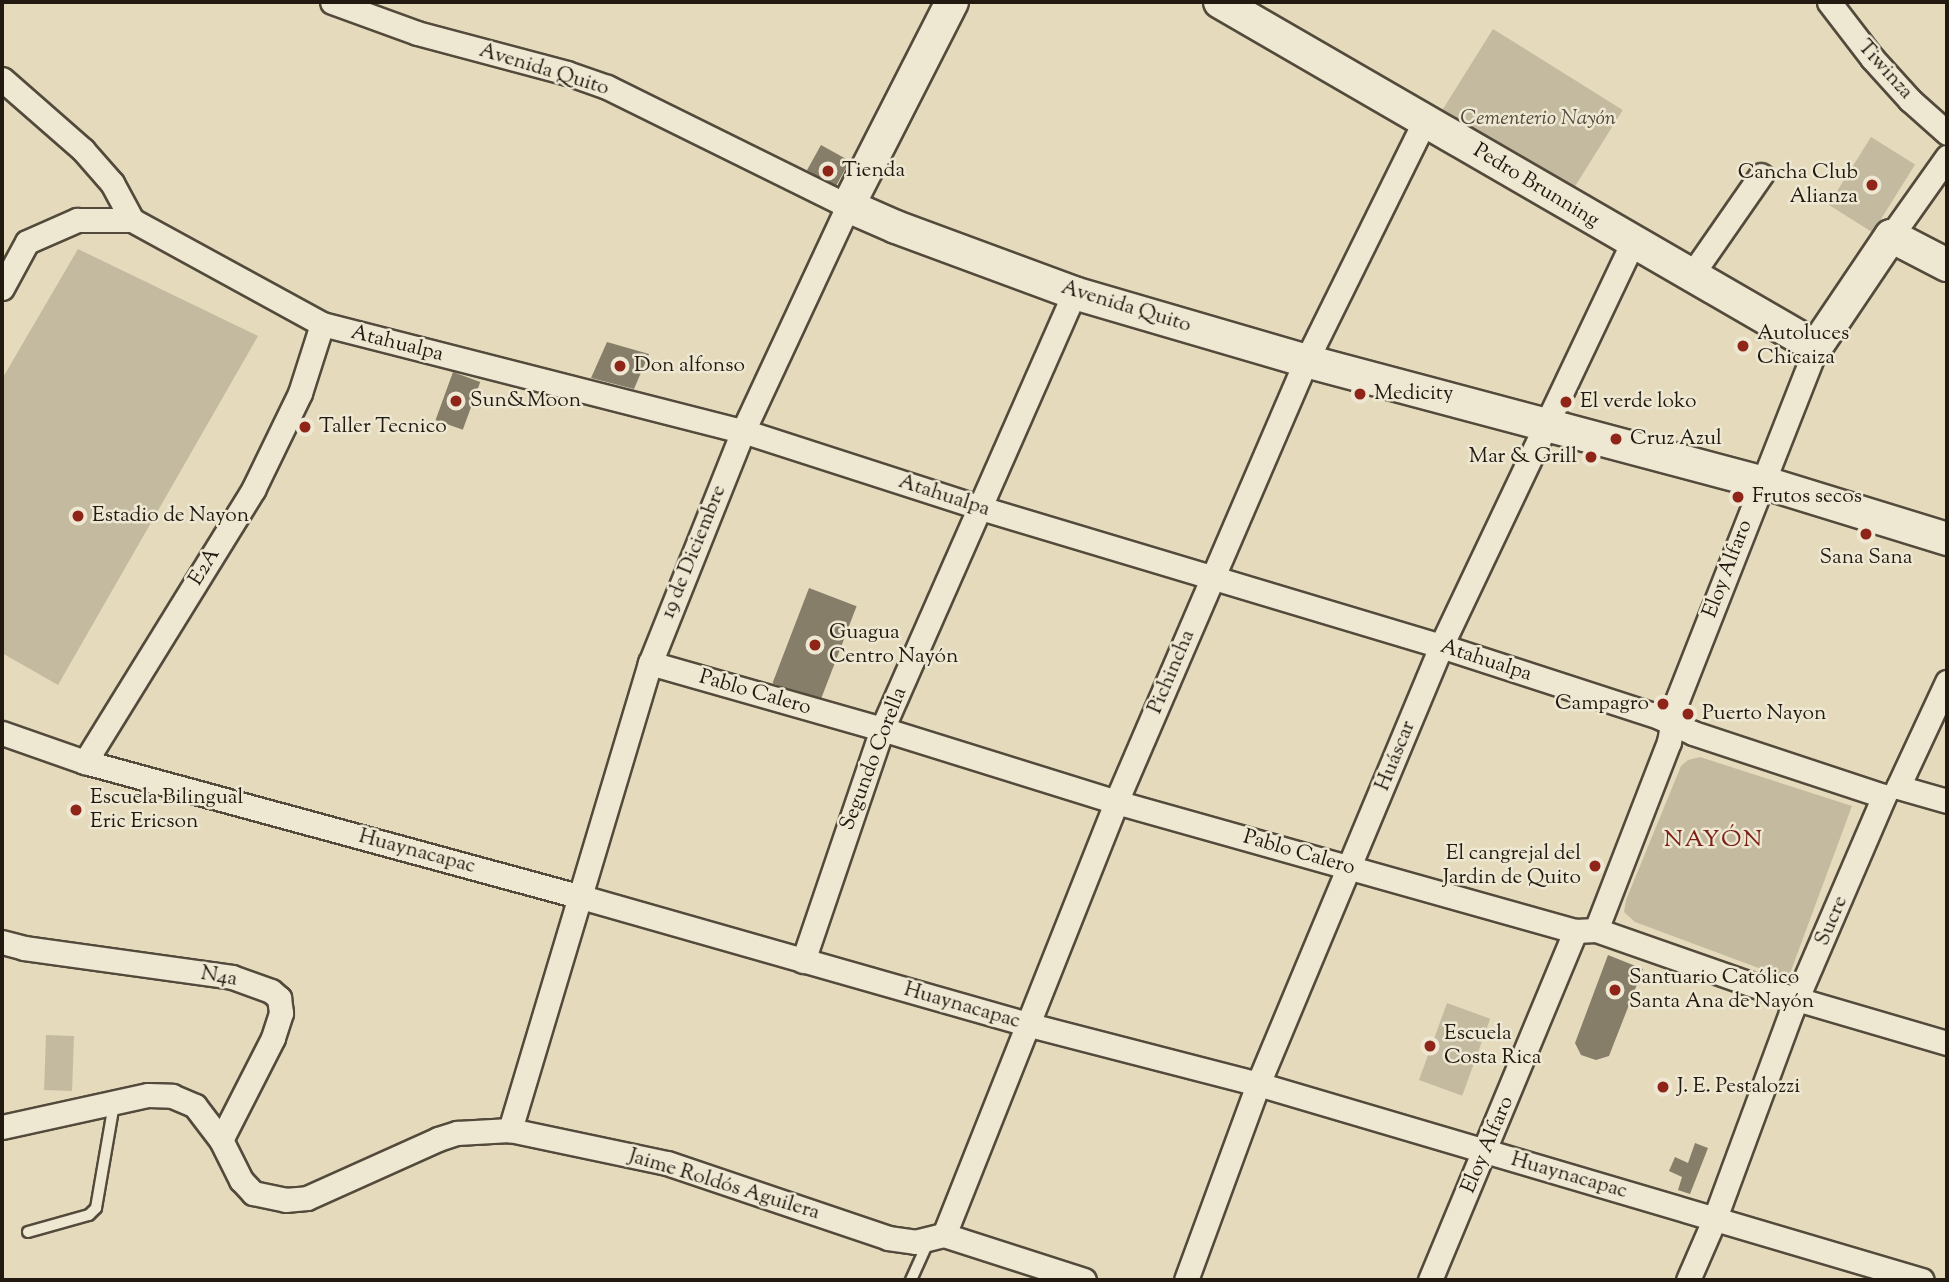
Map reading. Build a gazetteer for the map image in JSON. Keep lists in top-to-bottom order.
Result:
{
  "streets": {
    "street": [
      "Avenida Quito",
      "Tiwinza",
      "Pedro Brunning",
      "Atahualpa",
      "19 de Diciembre",
      "E2A",
      "Eloy Alfaro",
      "Pichincha",
      "Pablo Calero",
      "Huáscar",
      "Segundo Corella",
      "Huaynacapac",
      "Sucre",
      "N4a",
      "Jaime Roldós Aguilera"
    ]
  },
  "crossings": [
    ["Avenida Quito", "19 de Diciembre"],
    ["Avenida Quito", "Eloy Alfaro"],
    ["Avenida Quito", "Pichincha"],
    ["Avenida Quito", "Huáscar"],
    ["Avenida Quito", "Segundo Corella"],
    ["Pedro Brunning", "Eloy Alfaro"],
    ["Pedro Brunning", "Pichincha"],
    ["Pedro Brunning", "Huáscar"],
    ["Atahualpa", "19 de Diciembre"],
    ["Atahualpa", "E2A"],
    ["Atahualpa", "Eloy Alfaro"],
    ["Atahualpa", "Pichincha"],
    ["Atahualpa", "Huáscar"],
    ["Atahualpa", "Segundo Corella"],
    ["Atahualpa", "Sucre"],
    ["19 de Diciembre", "Pablo Calero"],
    ["19 de Diciembre", "Huaynacapac"],
    ["19 de Diciembre", "Jaime Roldós Aguilera"],
    ["E2A", "Huaynacapac"],
    ["Eloy Alfaro", "Pablo Calero"],
    ["Eloy Alfaro", "Huaynacapac"],
    ["Pichincha", "Pablo Calero"],
    ["Pichincha", "Huaynacapac"],
    ["Pichincha", "Jaime Roldós Aguilera"],
    ["Pablo Calero", "Huáscar"],
    ["Pablo Calero", "Segundo Corella"],
    ["Pablo Calero", "Sucre"],
    ["Huáscar", "Huaynacapac"],
    ["Segundo Corella", "Huaynacapac"],
    ["Huaynacapac", "Sucre"],
    ["N4a", "Jaime Roldós Aguilera"]
  ],
  "districts": ["NAYÓN"],
  "parks": ["Cementerio Nayón"],
  "places": [
    "Tienda",
    "Cancha Club Alianza",
    "Autoluces Chicaiza",
    "Don alfonso",
    "Medicity",
    "Sun&Moon",
    "El verde loko",
    "Taller Tecnico",
    "Cruz Azul",
    "Mar & Grill",
    "Frutos secos",
    "Estadio de Nayon",
    "Sana Sana",
    "Guagua Centro Nayón",
    "Campagro",
    "Puerto Nayon",
    "Escuela Bilingual Eric Ericson",
    "El cangrejal del Jardin de Quito",
    "Santuario Católico Santa Ana de Nayón",
    "Escuela Costa Rica",
    "J. E. Pestalozzi"
  ]
}
